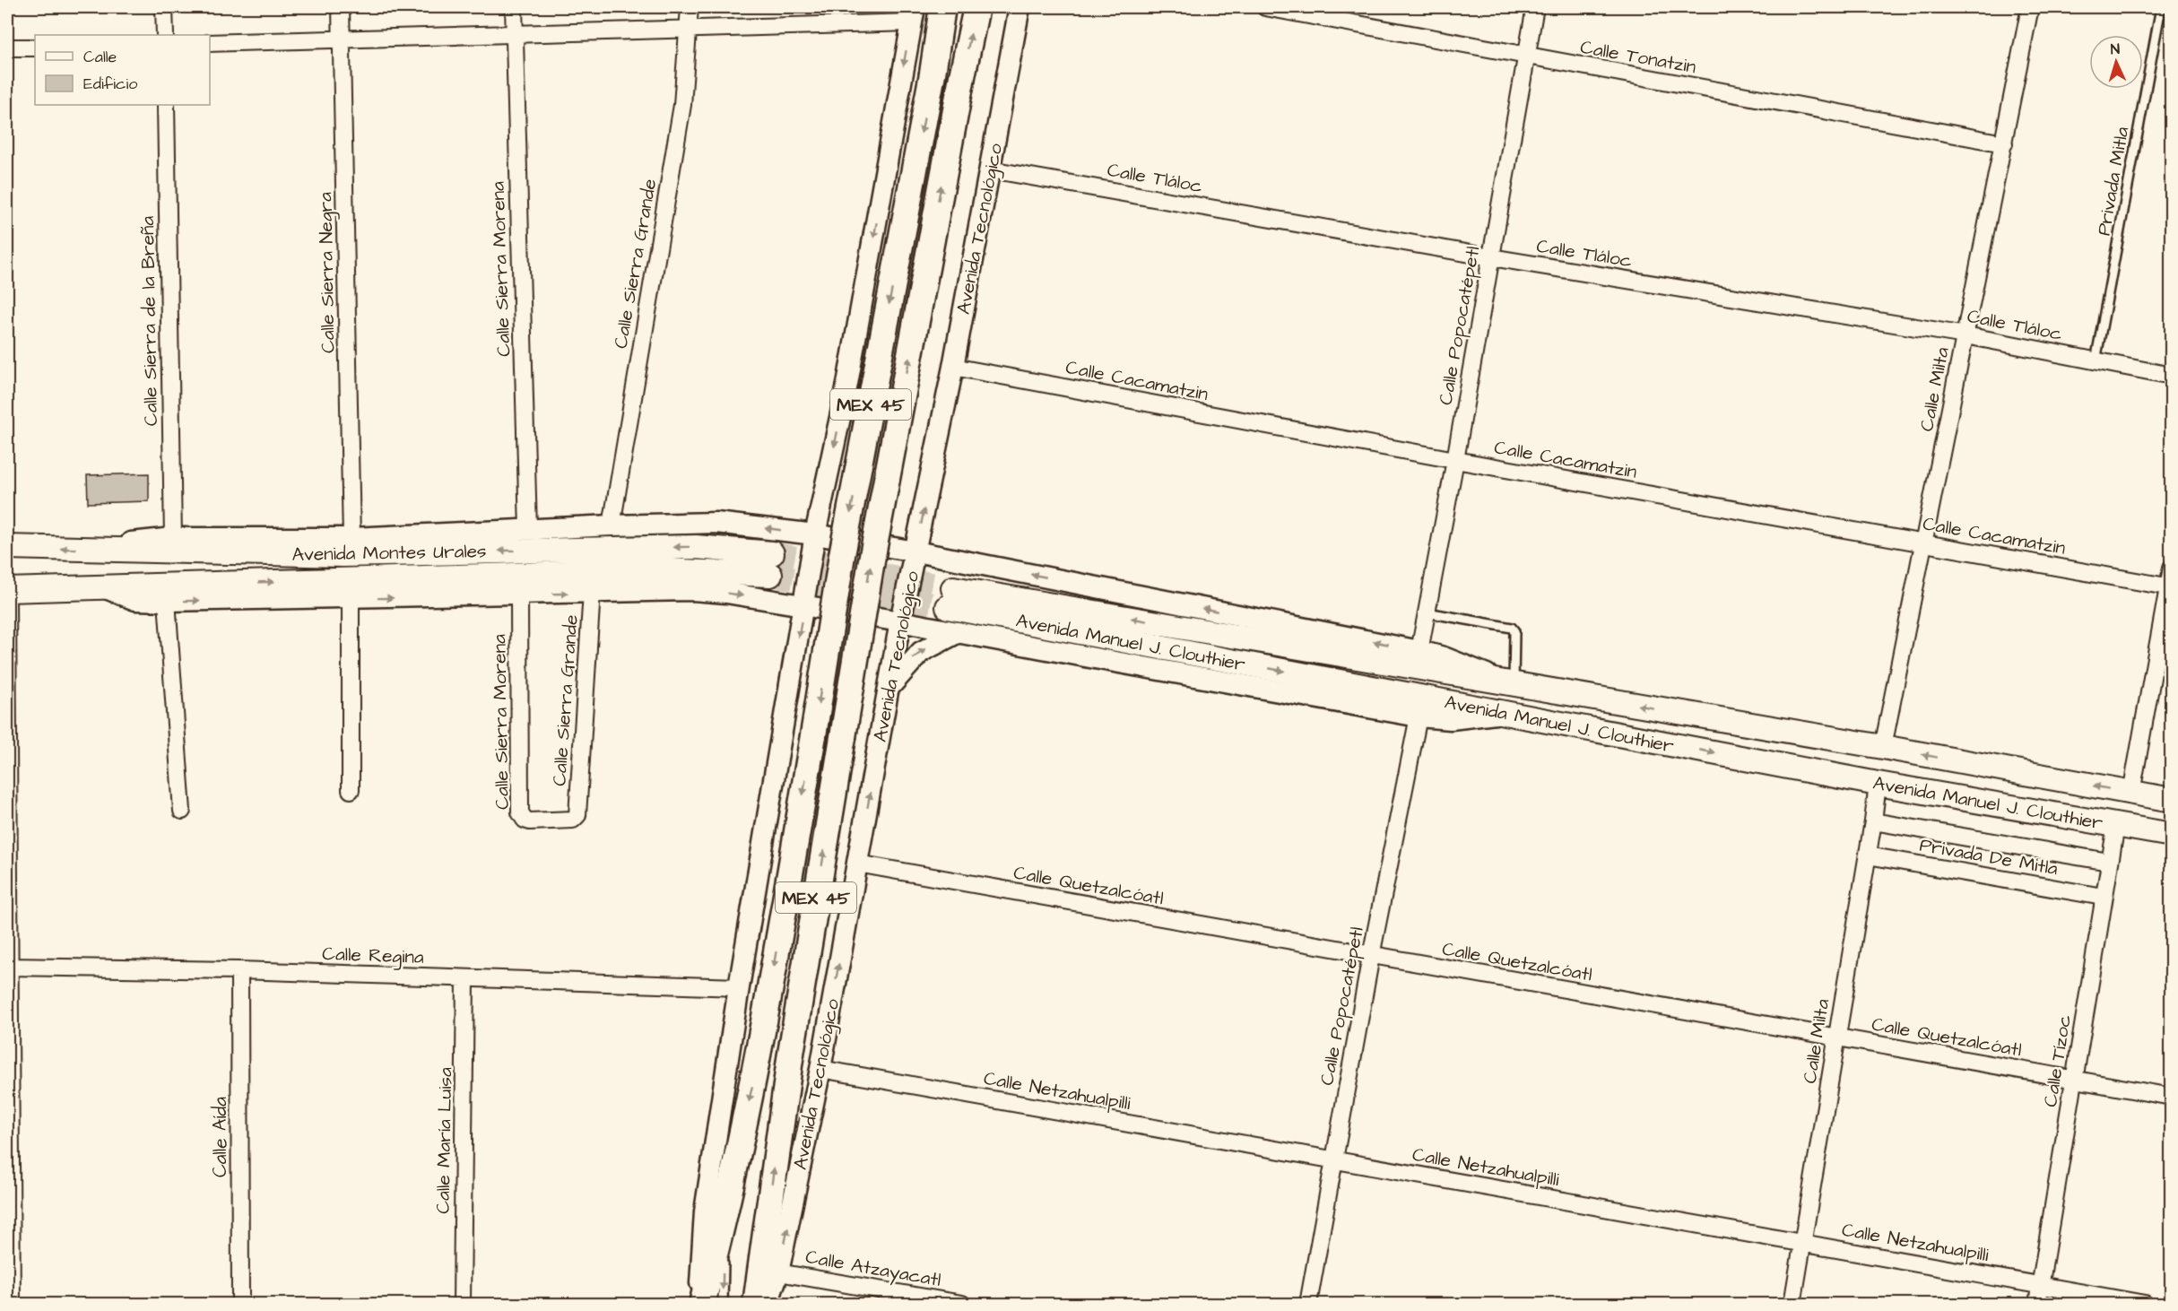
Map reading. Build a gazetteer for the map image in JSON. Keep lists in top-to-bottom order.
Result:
{
  "streets": {
    "main road": [
      "Avenida Tecnológico",
      "MEX 45",
      "Avenida Montes Urales",
      "Avenida Manuel J. Clouthier"
    ],
    "street": [
      "Calle Tonatzin",
      "Calle Tláloc",
      "Calle Sierra Grande",
      "Calle Sierra Morena",
      "Calle Sierra Negra",
      "Calle Sierra de la Breña",
      "Calle Popocatépetl",
      "Calle Cacamatzin",
      "Calle Milta",
      "Privada De Mitla",
      "Calle Quetzalcóatl",
      "Calle Regina",
      "Calle Tízoc",
      "Calle Netzahualpilli",
      "Calle Aída",
      "Calle María Luisa",
      "Calle Atzayacatl"
    ],
    "lane": ["Privada Mitla"]
  },
  "crossings": [
    ["Calle Tonatzin", "Calle Popocatépetl"],
    ["Calle Tonatzin", "Calle Milta"],
    ["Calle Tláloc", "Privada Mitla"],
    ["Calle Tláloc", "Avenida Tecnológico"],
    ["Calle Tláloc", "Calle Popocatépetl"],
    ["Calle Tláloc", "Calle Milta"],
    ["Avenida Tecnológico", "Calle Cacamatzin"],
    ["Avenida Tecnológico", "Calle Quetzalcóatl"],
    ["Avenida Tecnológico", "Calle Netzahualpilli"],
    ["Avenida Tecnológico", "Calle Atzayacatl"],
    ["Calle Sierra Grande", "Calle Sierra Morena"],
    ["Calle Popocatépetl", "Calle Cacamatzin"],
    ["Calle Popocatépetl", "Calle Quetzalcóatl"],
    ["Calle Popocatépetl", "Calle Netzahualpilli"],
    ["Calle Cacamatzin", "Calle Milta"],
    ["Calle Milta", "Avenida Manuel J. Clouthier"],
    ["Calle Milta", "Privada De Mitla"],
    ["Calle Milta", "Calle Quetzalcóatl"],
    ["Calle Milta", "Calle Netzahualpilli"],
    ["Avenida Manuel J. Clouthier", "Calle Tízoc"],
    ["Privada De Mitla", "Calle Tízoc"],
    ["Calle Quetzalcóatl", "Calle Tízoc"],
    ["Calle Regina", "Calle Aída"],
    ["Calle Regina", "Calle María Luisa"],
    ["Calle Tízoc", "Calle Netzahualpilli"]
  ],
  "legend": ["Calle", "Edificio"],
  "north": "top"
}
